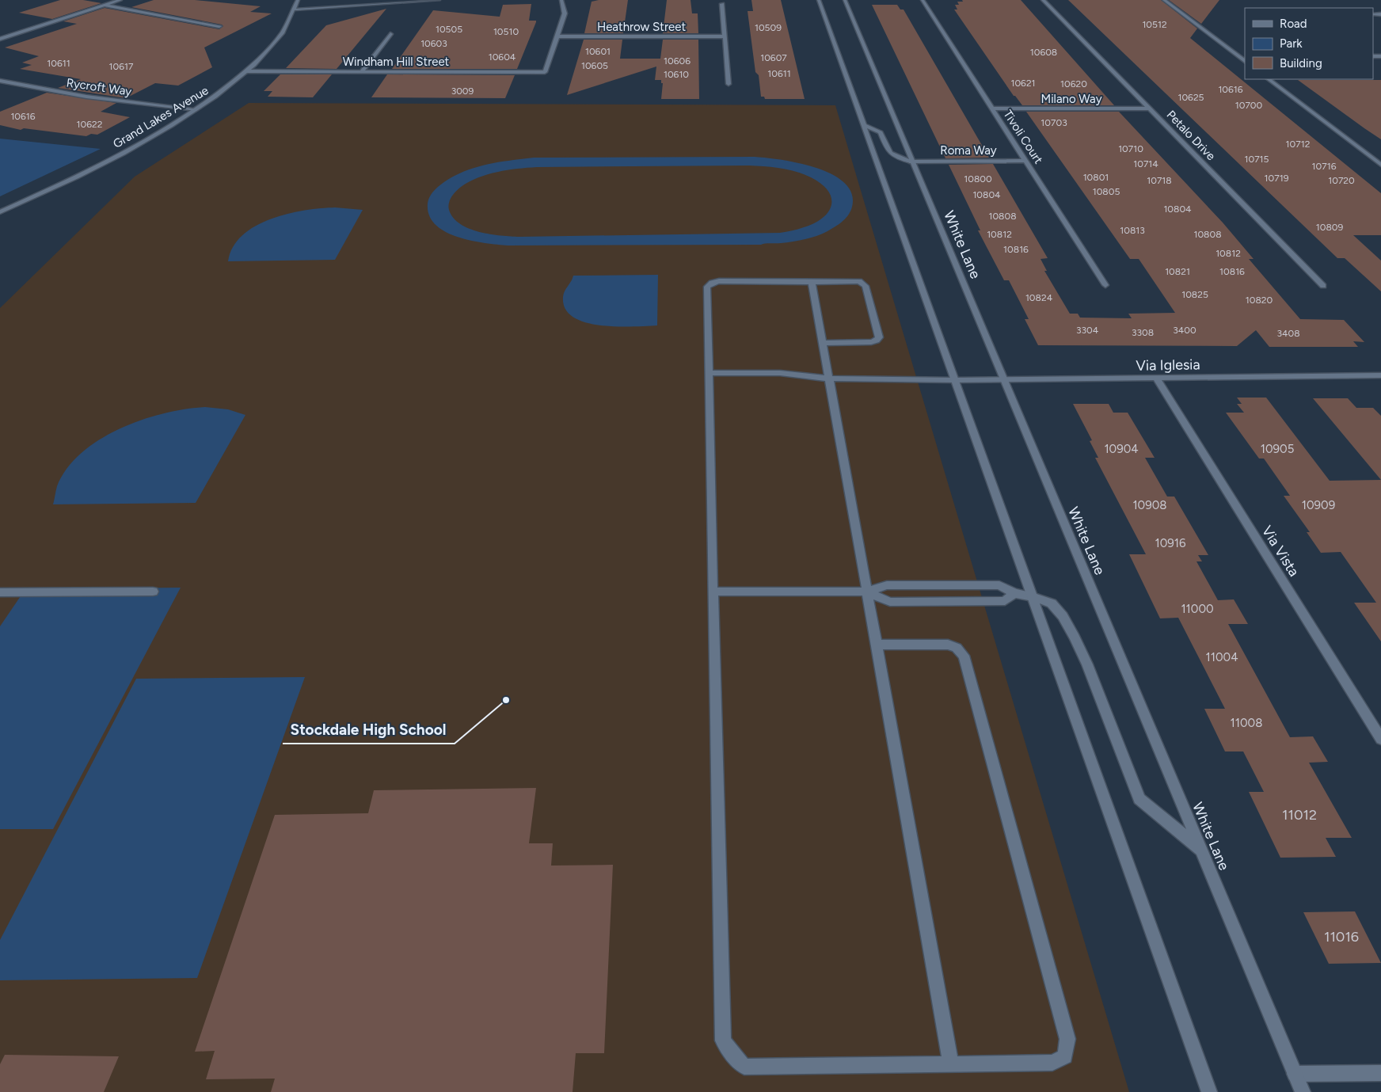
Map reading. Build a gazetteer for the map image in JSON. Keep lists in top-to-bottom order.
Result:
{
  "streets": {
    "street": [
      "Heathrow Street",
      "Windham Hill Street",
      "Rycroft Way",
      "Milano Way",
      "Grand Lakes Avenue",
      "Petalo Drive",
      "Tivoli Court",
      "Roma Way",
      "White Lane",
      "Via Iglesia",
      "Via Vista"
    ]
  },
  "crossings": [
    ["Heathrow Street", "Windham Hill Street"],
    ["Windham Hill Street", "Grand Lakes Avenue"],
    ["Rycroft Way", "Grand Lakes Avenue"],
    ["Milano Way", "Petalo Drive"],
    ["Milano Way", "Tivoli Court"],
    ["Tivoli Court", "Roma Way"],
    ["Roma Way", "White Lane"],
    ["White Lane", "Via Iglesia"],
    ["Via Iglesia", "Via Vista"]
  ],
  "places": ["Stockdale High School"],
  "house_numbers": [
    "10512",
    "10509",
    "10505",
    "10510",
    "10603",
    "10601",
    "10608",
    "10604",
    "10607",
    "10606",
    "10611",
    "10605",
    "10617",
    "10611",
    "10610",
    "10621",
    "10620",
    "10616",
    "3009",
    "10625",
    "10700",
    "10616",
    "10703",
    "10622",
    "10712",
    "10710",
    "10715",
    "10714",
    "10716",
    "10801",
    "10719",
    "10800",
    "10718",
    "10720",
    "10805",
    "10804",
    "10804",
    "10808",
    "10809",
    "10813",
    "10812",
    "10808",
    "10816",
    "10812",
    "10821",
    "10816",
    "10825",
    "10824",
    "10820",
    "3304",
    "3400",
    "3308",
    "3408",
    "10904",
    "10905",
    "10908",
    "10909",
    "10916",
    "11000",
    "11004",
    "11008",
    "11012",
    "11016"
  ],
  "legend": ["Road", "Park", "Building"]
}
